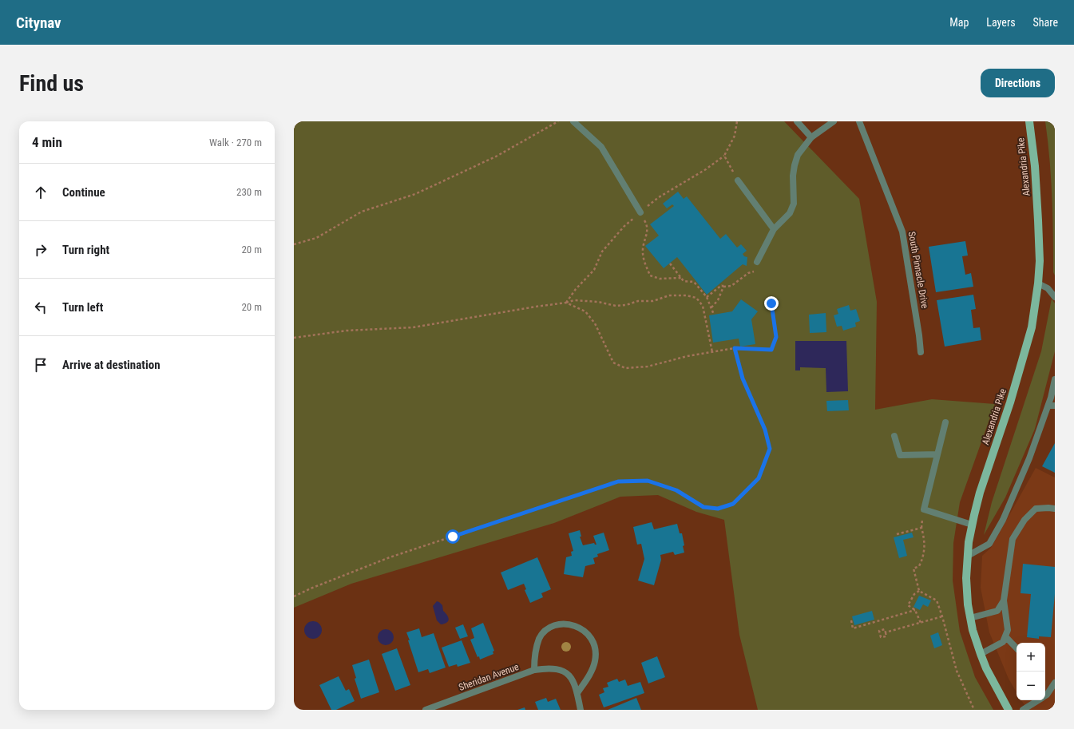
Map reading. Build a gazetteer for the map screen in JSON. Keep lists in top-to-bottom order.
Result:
{
  "streets": {
    "main road": ["Alexandria Pike"],
    "street": ["South Pinnacle Drive", "Sheridan Avenue"]
  },
  "page": {
    "header": "Citynav",
    "nav": ["Map", "Layers", "Share"],
    "buttons": "Directions",
    "title": "Find us",
    "heading": ["4 min", "Walk · 270 m"],
    "list": [
      ["Continue", "230 m"],
      ["Turn right", "20 m"],
      ["Turn left", "20 m"],
      "Arrive at destination"
    ],
    "map_buttons": ["+", "−"]
  }
}
